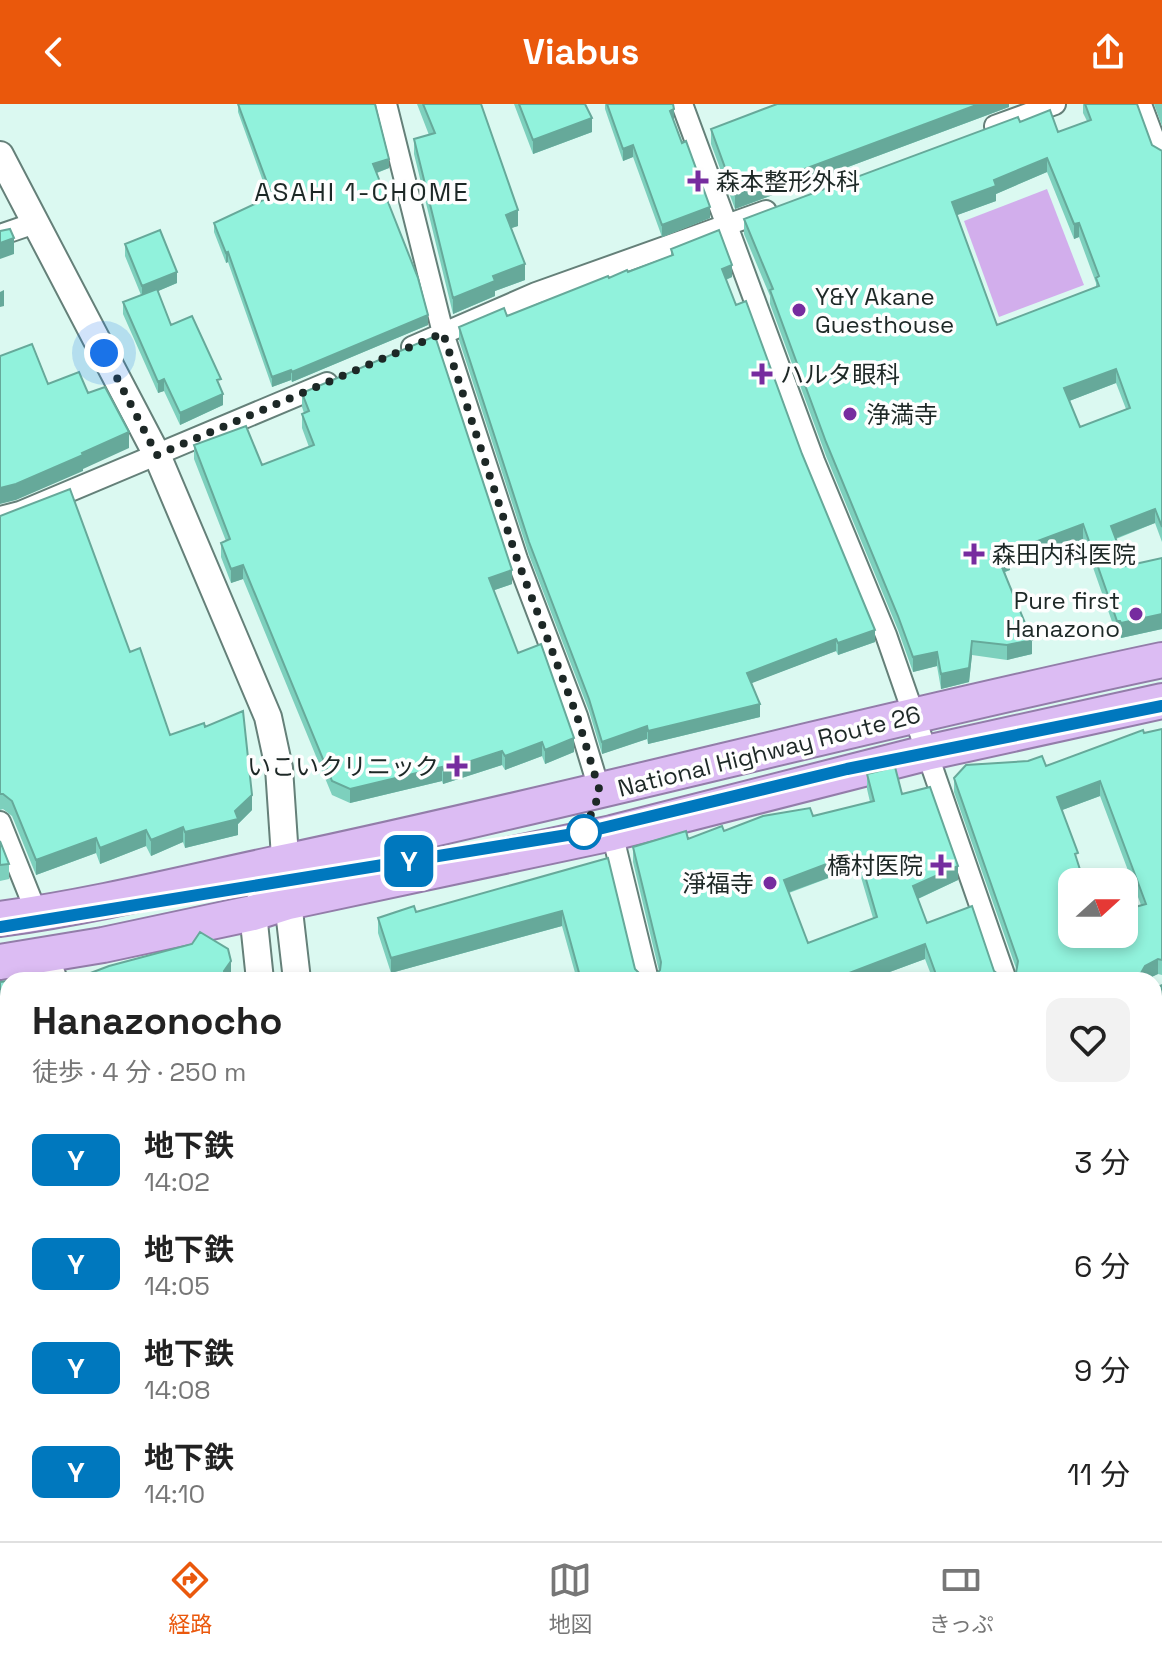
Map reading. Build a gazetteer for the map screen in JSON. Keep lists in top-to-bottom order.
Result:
{
  "streets": {
    "highway": ["National Highway Route 26"]
  },
  "districts": ["ASAHI 1-CHOME"],
  "places": {
    "health": [
      "森本整形外科",
      "ハルタ眼科",
      "森田内科医院",
      "いこいクリニック",
      "橋村医院"
    ],
    "other": [
      "Y&Y Akane Guesthouse",
      "浄満寺",
      "Pure first Hanazono",
      "淨福寺"
    ]
  },
  "lines": ["metro line Y"],
  "north": "right",
  "page": {
    "header": "Viabus",
    "on_map": "Y",
    "heading": ["Hanazonocho", "徒歩 · 4 分 · 250 m"],
    "list": [
      {
        "mark": "Y",
        "name": "地下鉄",
        "note": "14:02",
        "value": "3 分"
      },
      {
        "mark": "Y",
        "name": "地下鉄",
        "note": "14:05",
        "value": "6 分"
      },
      {
        "mark": "Y",
        "name": "地下鉄",
        "note": "14:08",
        "value": "9 分"
      },
      {
        "mark": "Y",
        "name": "地下鉄",
        "note": "14:10",
        "value": "11 分"
      }
    ],
    "tabs": ["経路", "地図", "きっぷ"]
  }
}
